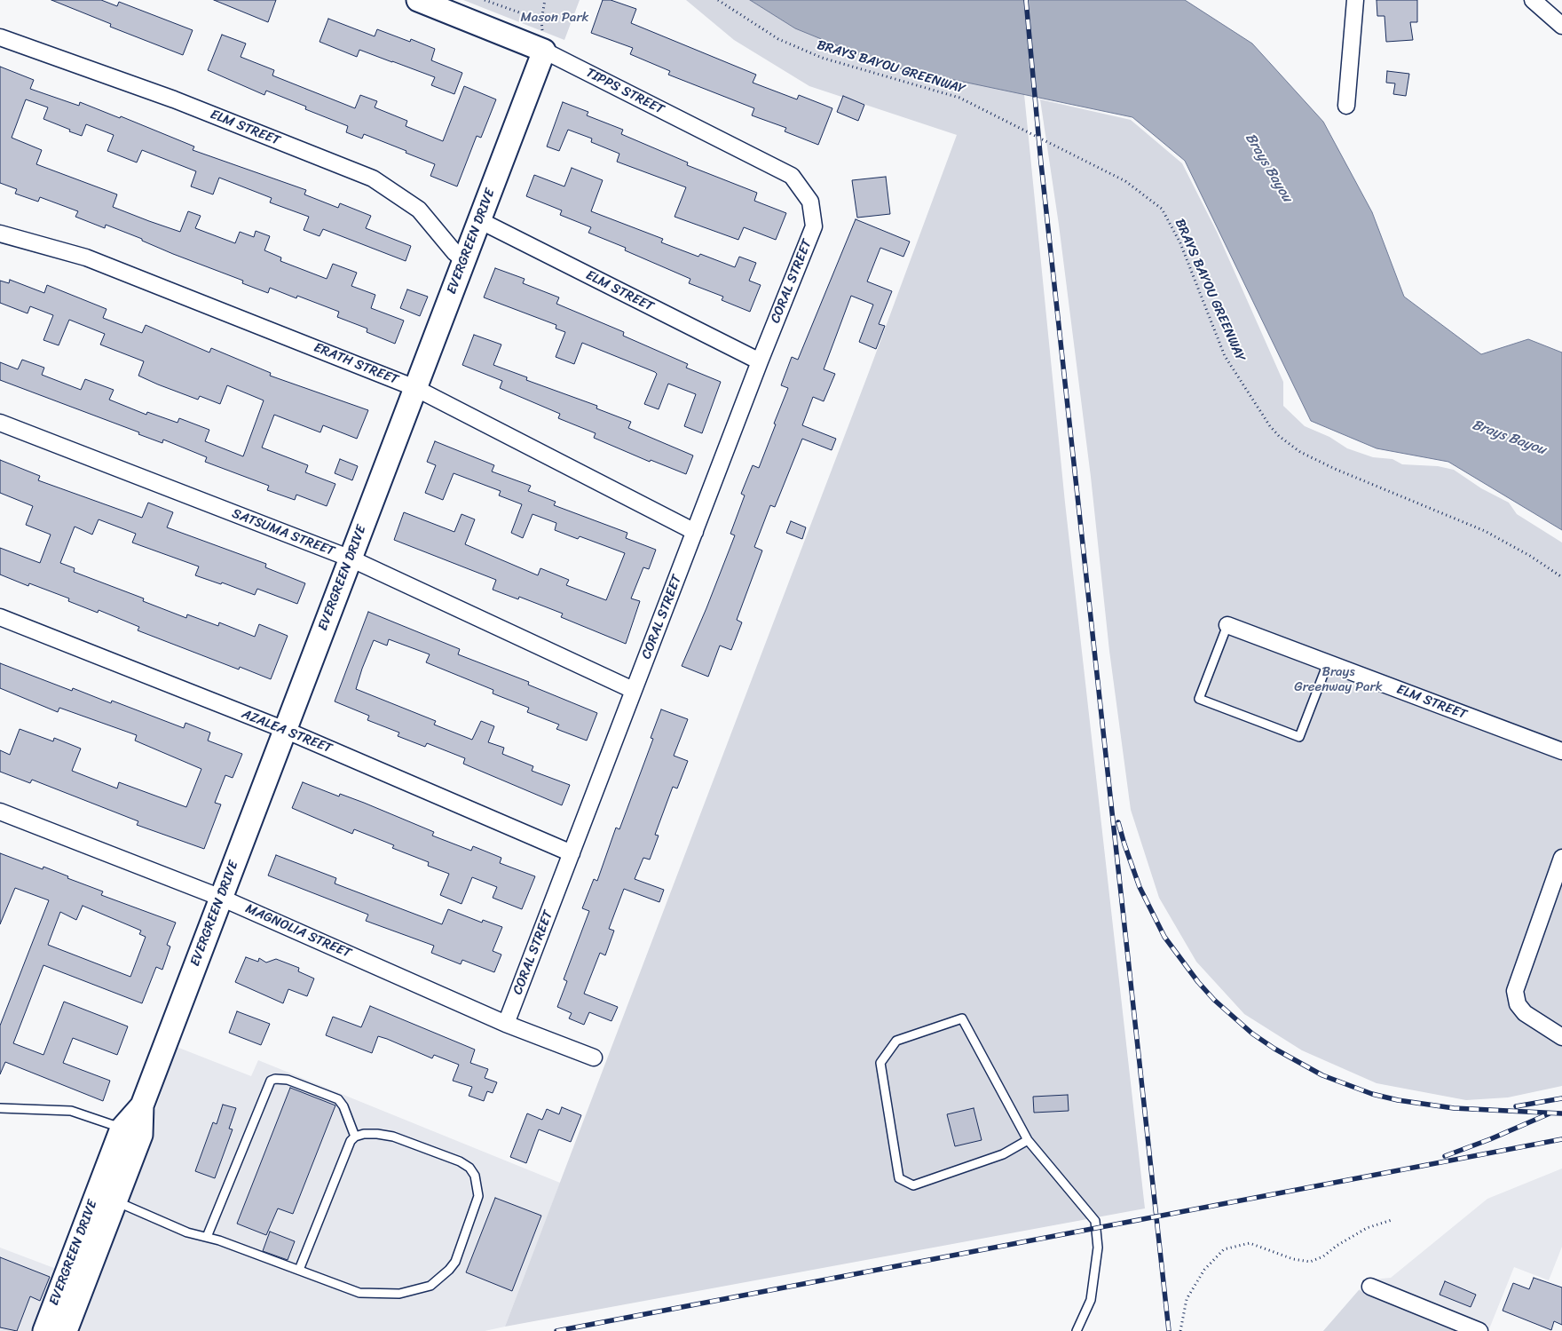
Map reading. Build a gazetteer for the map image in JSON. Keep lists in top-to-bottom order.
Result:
{
  "streets": {
    "street": [
      "TIPPS STREET",
      "ELM STREET",
      "EVERGREEN DRIVE",
      "CORAL STREET",
      "ERATH STREET",
      "SATSUMA STREET",
      "AZALEA STREET",
      "MAGNOLIA STREET"
    ],
    "path": ["BRAYS BAYOU GREENWAY"]
  },
  "crossings": [
    ["TIPPS STREET", "EVERGREEN DRIVE"],
    ["TIPPS STREET", "CORAL STREET"],
    ["ELM STREET", "EVERGREEN DRIVE"],
    ["ELM STREET", "CORAL STREET"],
    ["EVERGREEN DRIVE", "ERATH STREET"],
    ["EVERGREEN DRIVE", "SATSUMA STREET"],
    ["EVERGREEN DRIVE", "AZALEA STREET"],
    ["EVERGREEN DRIVE", "MAGNOLIA STREET"],
    ["CORAL STREET", "ERATH STREET"],
    ["CORAL STREET", "SATSUMA STREET"],
    ["CORAL STREET", "AZALEA STREET"],
    ["CORAL STREET", "MAGNOLIA STREET"]
  ],
  "water": ["Brays Bayou"],
  "parks": ["Mason Park", "Brays Greenway Park"]
}
